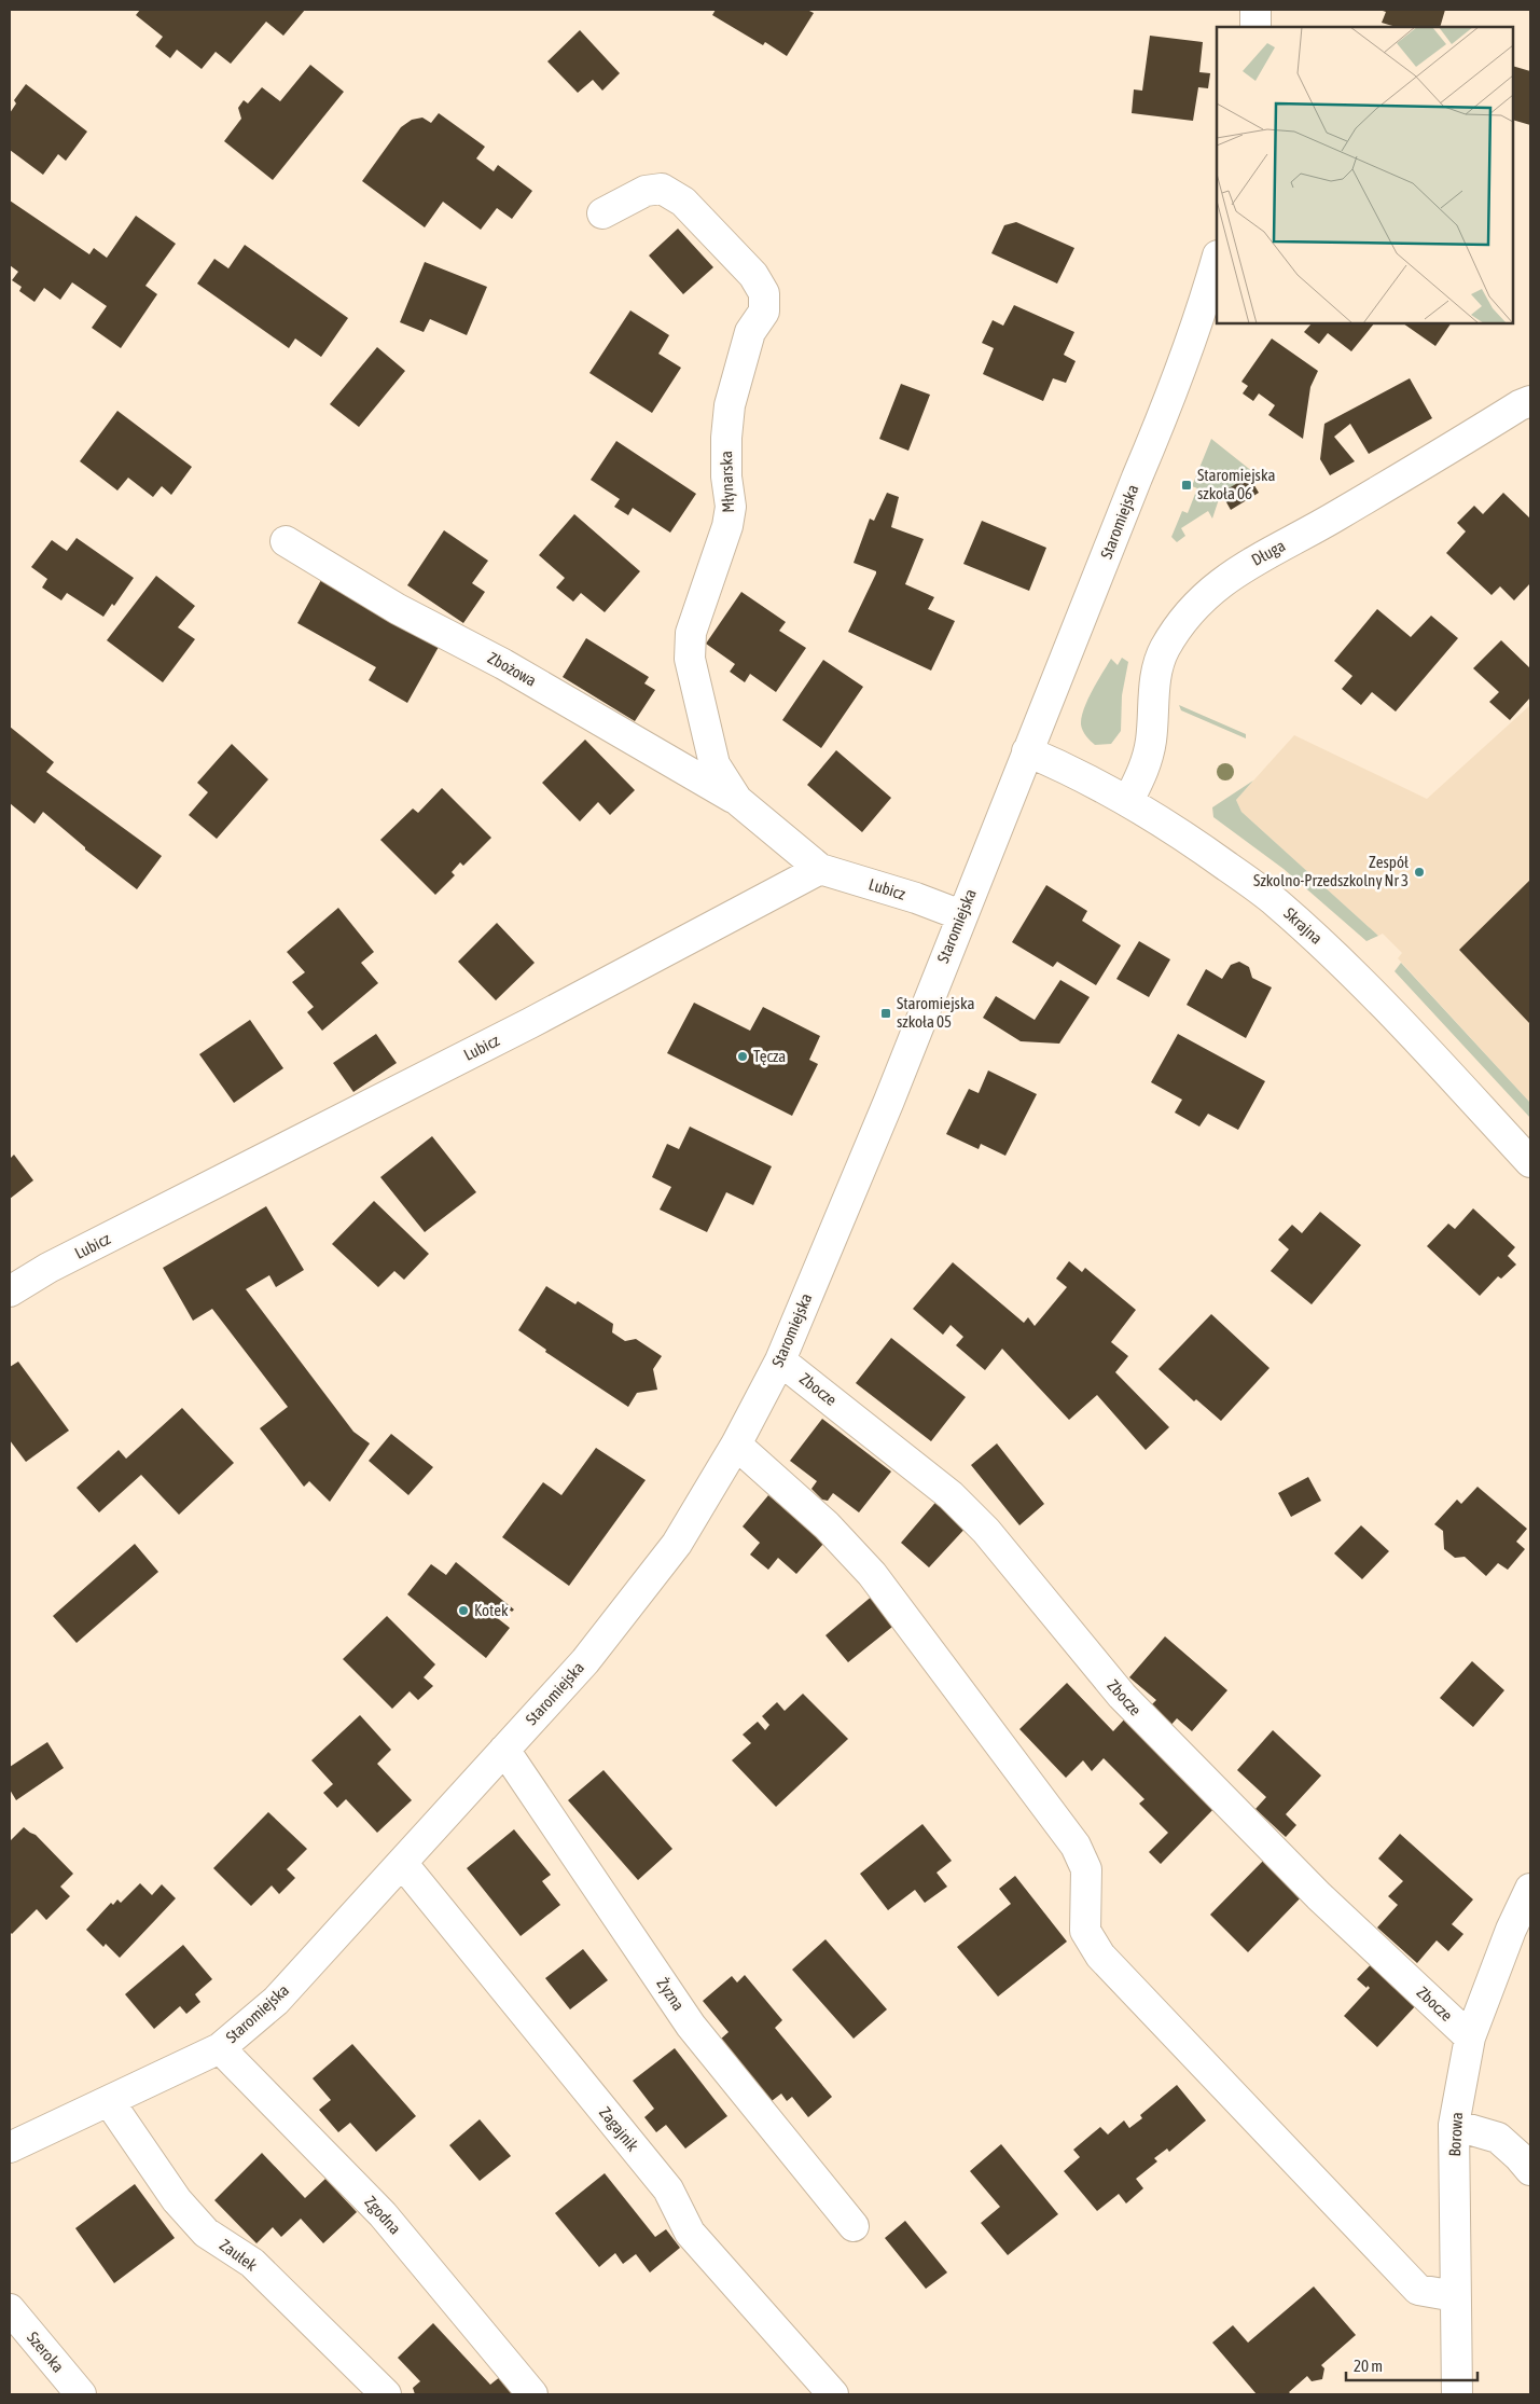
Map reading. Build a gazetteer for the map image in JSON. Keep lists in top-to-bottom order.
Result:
{
  "streets": {
    "street": [
      "Młynarska",
      "Staromiejska",
      "Długa",
      "Zbożowa",
      "Lubicz",
      "Skrajna",
      "Zbocze",
      "Żyzna",
      "Zagajnik",
      "Borowa",
      "Zgodna",
      "Zaułek",
      "Szeroka"
    ]
  },
  "crossings": [
    ["Młynarska", "Zbożowa"],
    ["Młynarska", "Lubicz"],
    ["Staromiejska", "Lubicz"],
    ["Staromiejska", "Skrajna"],
    ["Staromiejska", "Zbocze"],
    ["Staromiejska", "Żyzna"],
    ["Staromiejska", "Zagajnik"],
    ["Staromiejska", "Zgodna"],
    ["Staromiejska", "Zaułek"],
    ["Długa", "Skrajna"],
    ["Zbocze", "Borowa"]
  ],
  "places": {
    "transit": ["Staromiejska szkoła 06", "Staromiejska szkoła 05"],
    "other": ["Zespół Szkolno-Przedszkolny Nr 3", "Tęcza", "Kotek"]
  },
  "scale_bar": "20 m"
}
